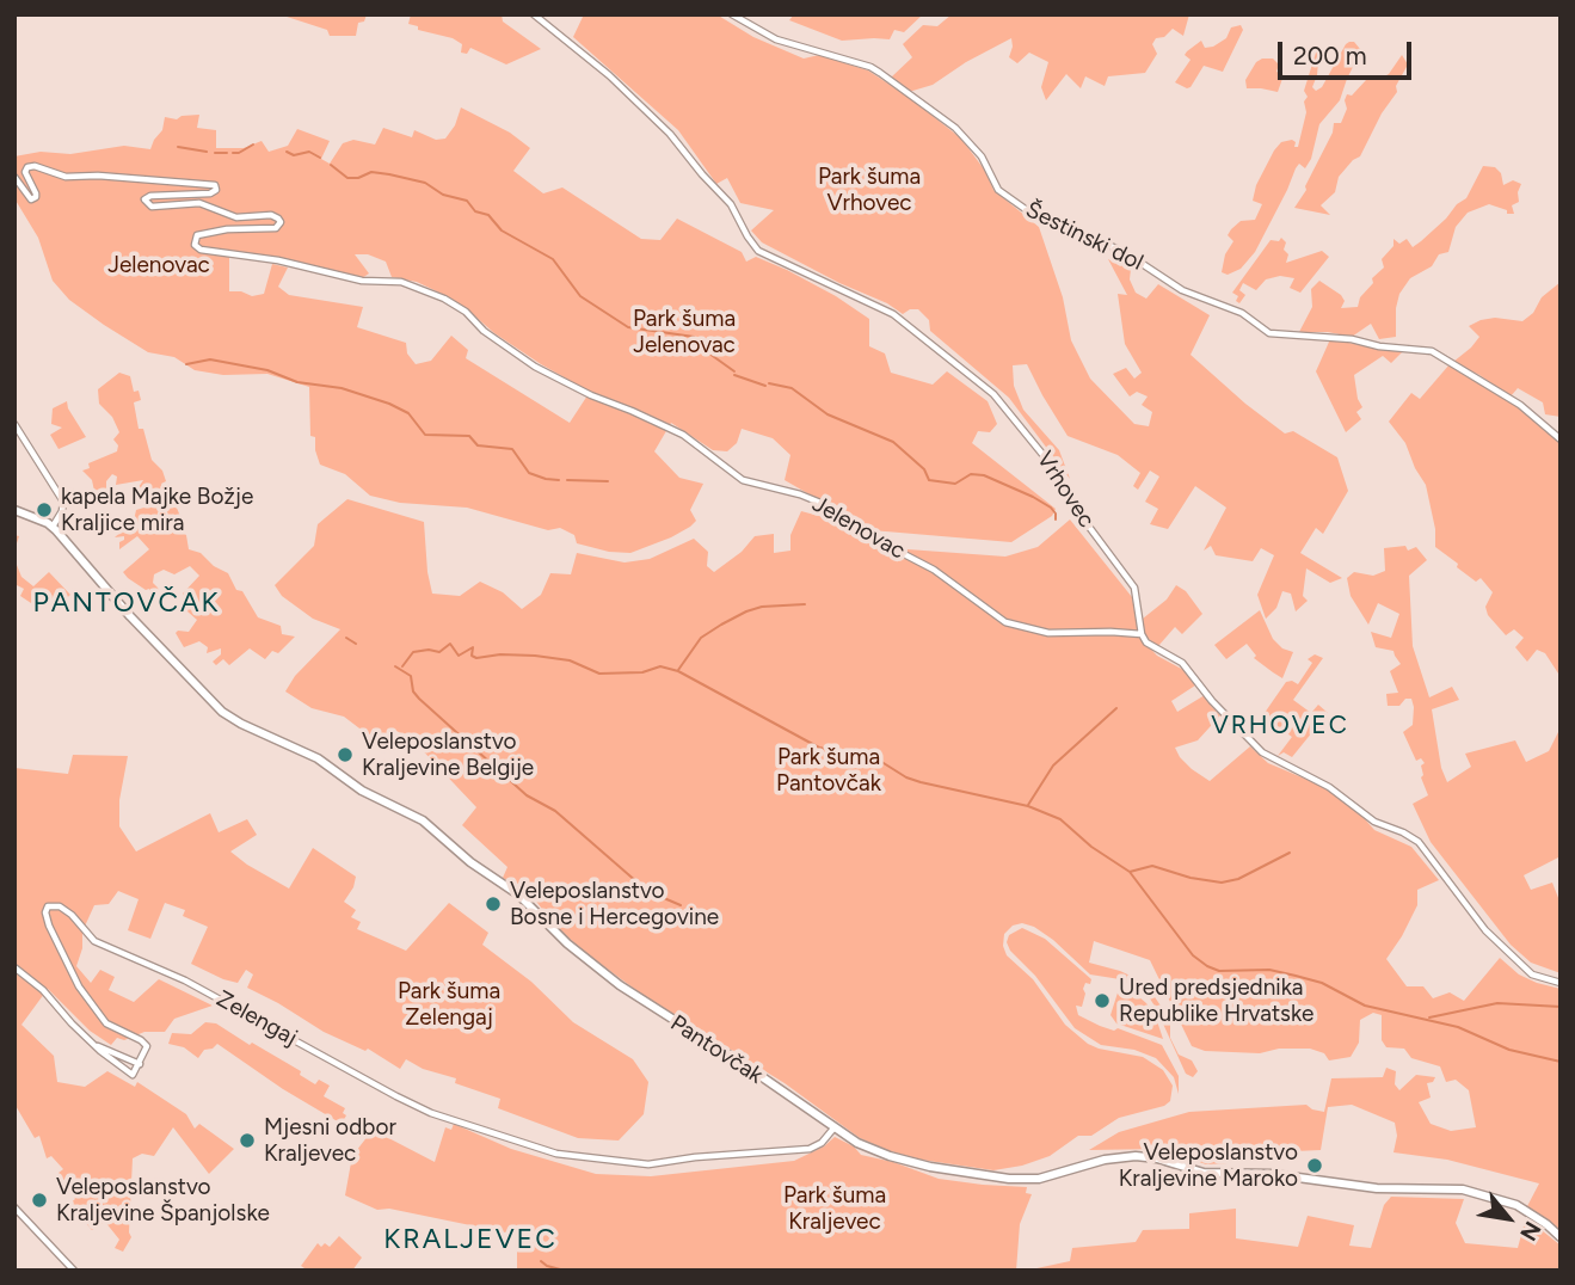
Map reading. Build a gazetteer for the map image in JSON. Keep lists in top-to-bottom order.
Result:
{
  "streets": {
    "main road": ["Pantovčak"],
    "street": [
      "Šestinski dol",
      "Vrhovec",
      "Jelenovac",
      "Zelengaj"
    ]
  },
  "crossings": [
    ["Vrhovec", "Jelenovac"],
    ["Zelengaj", "Pantovčak"]
  ],
  "districts": ["PANTOVČAK", "VRHOVEC", "KRALJEVEC"],
  "parks": [
    "Park šuma Vrhovec",
    "Jelenovac",
    "Park šuma Jelenovac",
    "Park šuma Pantovčak",
    "Park šuma Zelengaj",
    "Park šuma Kraljevec"
  ],
  "places": [
    "kapela Majke Božje Kraljice mira",
    "Veleposlanstvo Kraljevine Belgije",
    "Veleposlanstvo Bosne i Hercegovine",
    "Ured predsjednika Republike Hrvatske",
    "Mjesni odbor Kraljevec",
    "Veleposlanstvo Kraljevine Maroko",
    "Veleposlanstvo Kraljevine Španjolske"
  ],
  "scale_bar": "200 m",
  "north": "bottom right"
}
